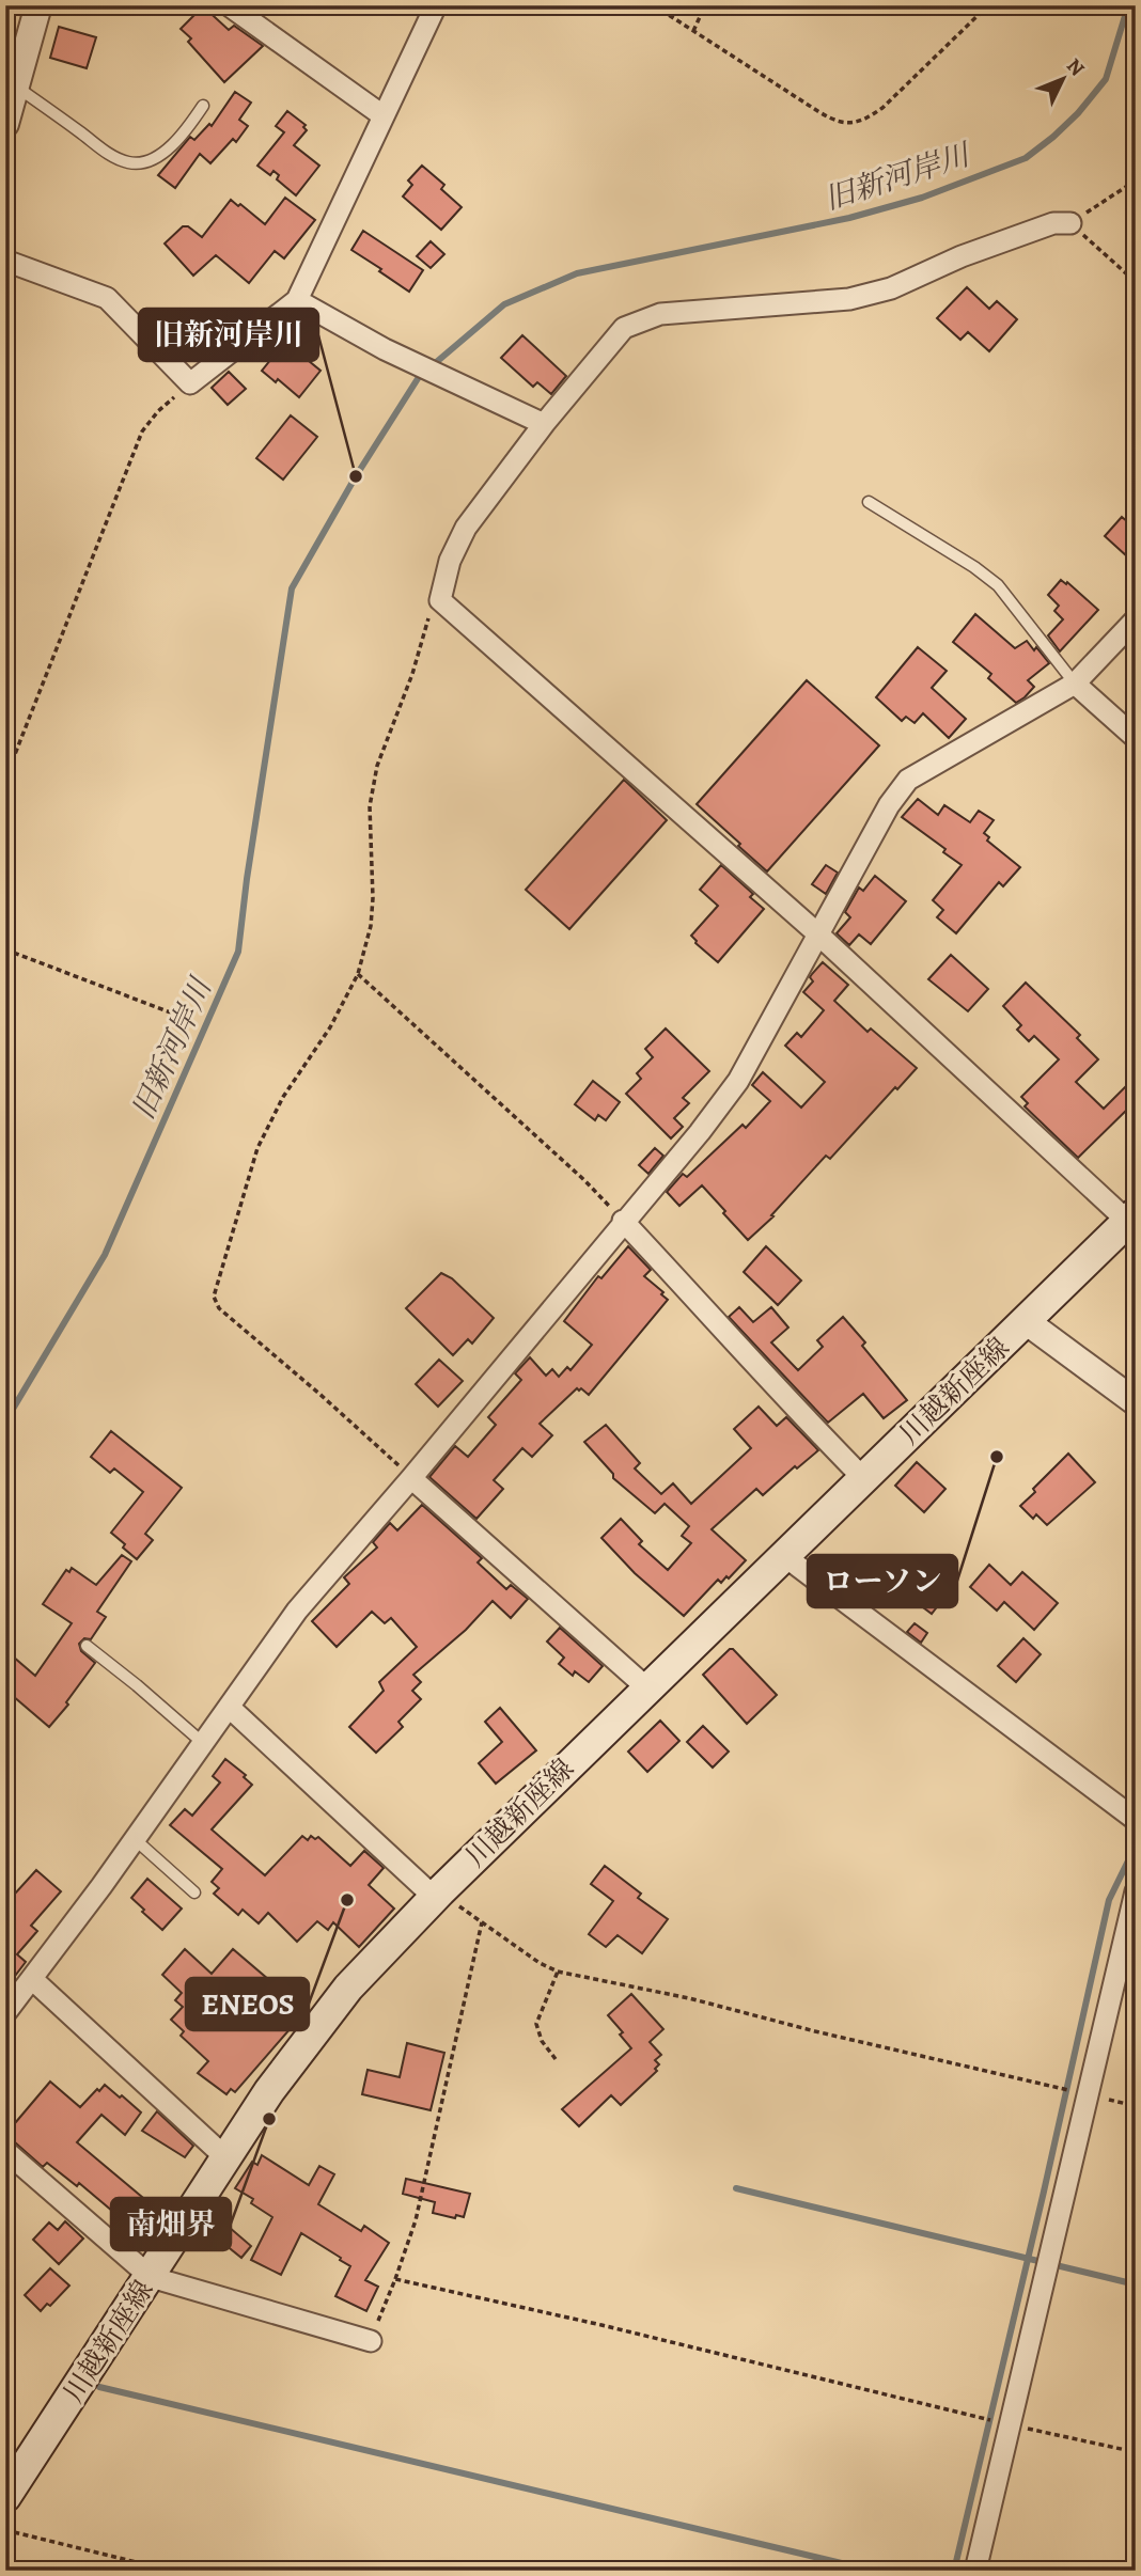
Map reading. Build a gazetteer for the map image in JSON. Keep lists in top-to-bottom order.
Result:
{
  "streets": {
    "main road": ["川越新座線"]
  },
  "water": ["旧新河岸川"],
  "places": [
    "旧新河岸川",
    "ローソン",
    "ENEOS",
    "南畑界"
  ],
  "north": "top right"
}
